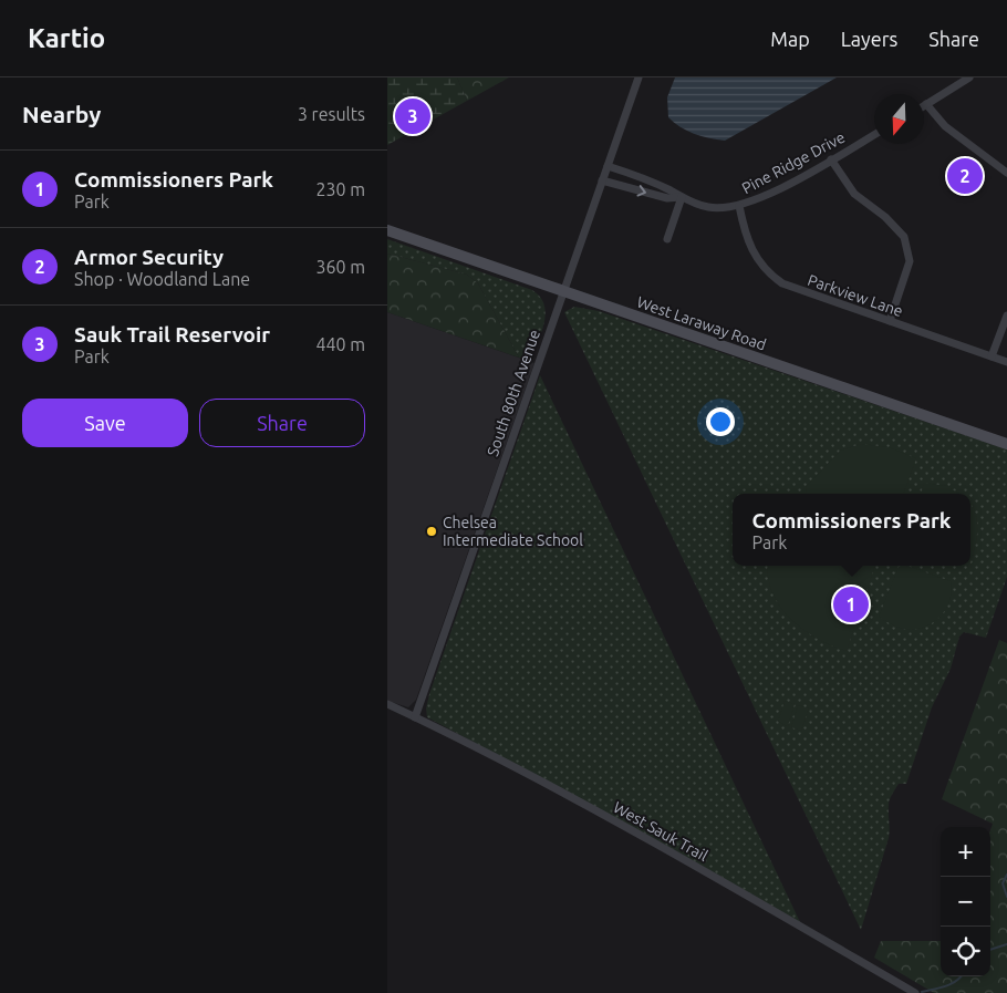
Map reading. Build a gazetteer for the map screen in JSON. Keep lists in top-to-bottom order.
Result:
{
  "streets": {
    "main road": ["West Laraway Road"],
    "street": [
      "Pine Ridge Drive",
      "Parkview Lane",
      "South 80th Avenue",
      "West Sauk Trail"
    ]
  },
  "crossings": [
    ["Pine Ridge Drive", "Parkview Lane"],
    ["Pine Ridge Drive", "South 80th Avenue"],
    ["West Laraway Road", "South 80th Avenue"],
    ["South 80th Avenue", "West Sauk Trail"]
  ],
  "places": ["Chelsea Intermediate School"],
  "north": "bottom",
  "page": {
    "header": "Kartio",
    "nav": ["Map", "Layers", "Share"],
    "heading": ["Nearby", "3 results"],
    "pins": ["3", "2", "1"],
    "list": [
      {
        "mark": "1",
        "name": "Commissioners Park",
        "note": "Park",
        "value": "230 m"
      },
      {
        "mark": "2",
        "name": "Armor Security",
        "note": "Shop · Woodland Lane",
        "value": "360 m"
      },
      {
        "mark": "3",
        "name": "Sauk Trail Reservoir",
        "note": "Park",
        "value": "440 m"
      }
    ],
    "buttons": ["Save", "Share"],
    "popup": ["Commissioners Park", "Park"],
    "map_buttons": ["+", "−"]
  }
}
